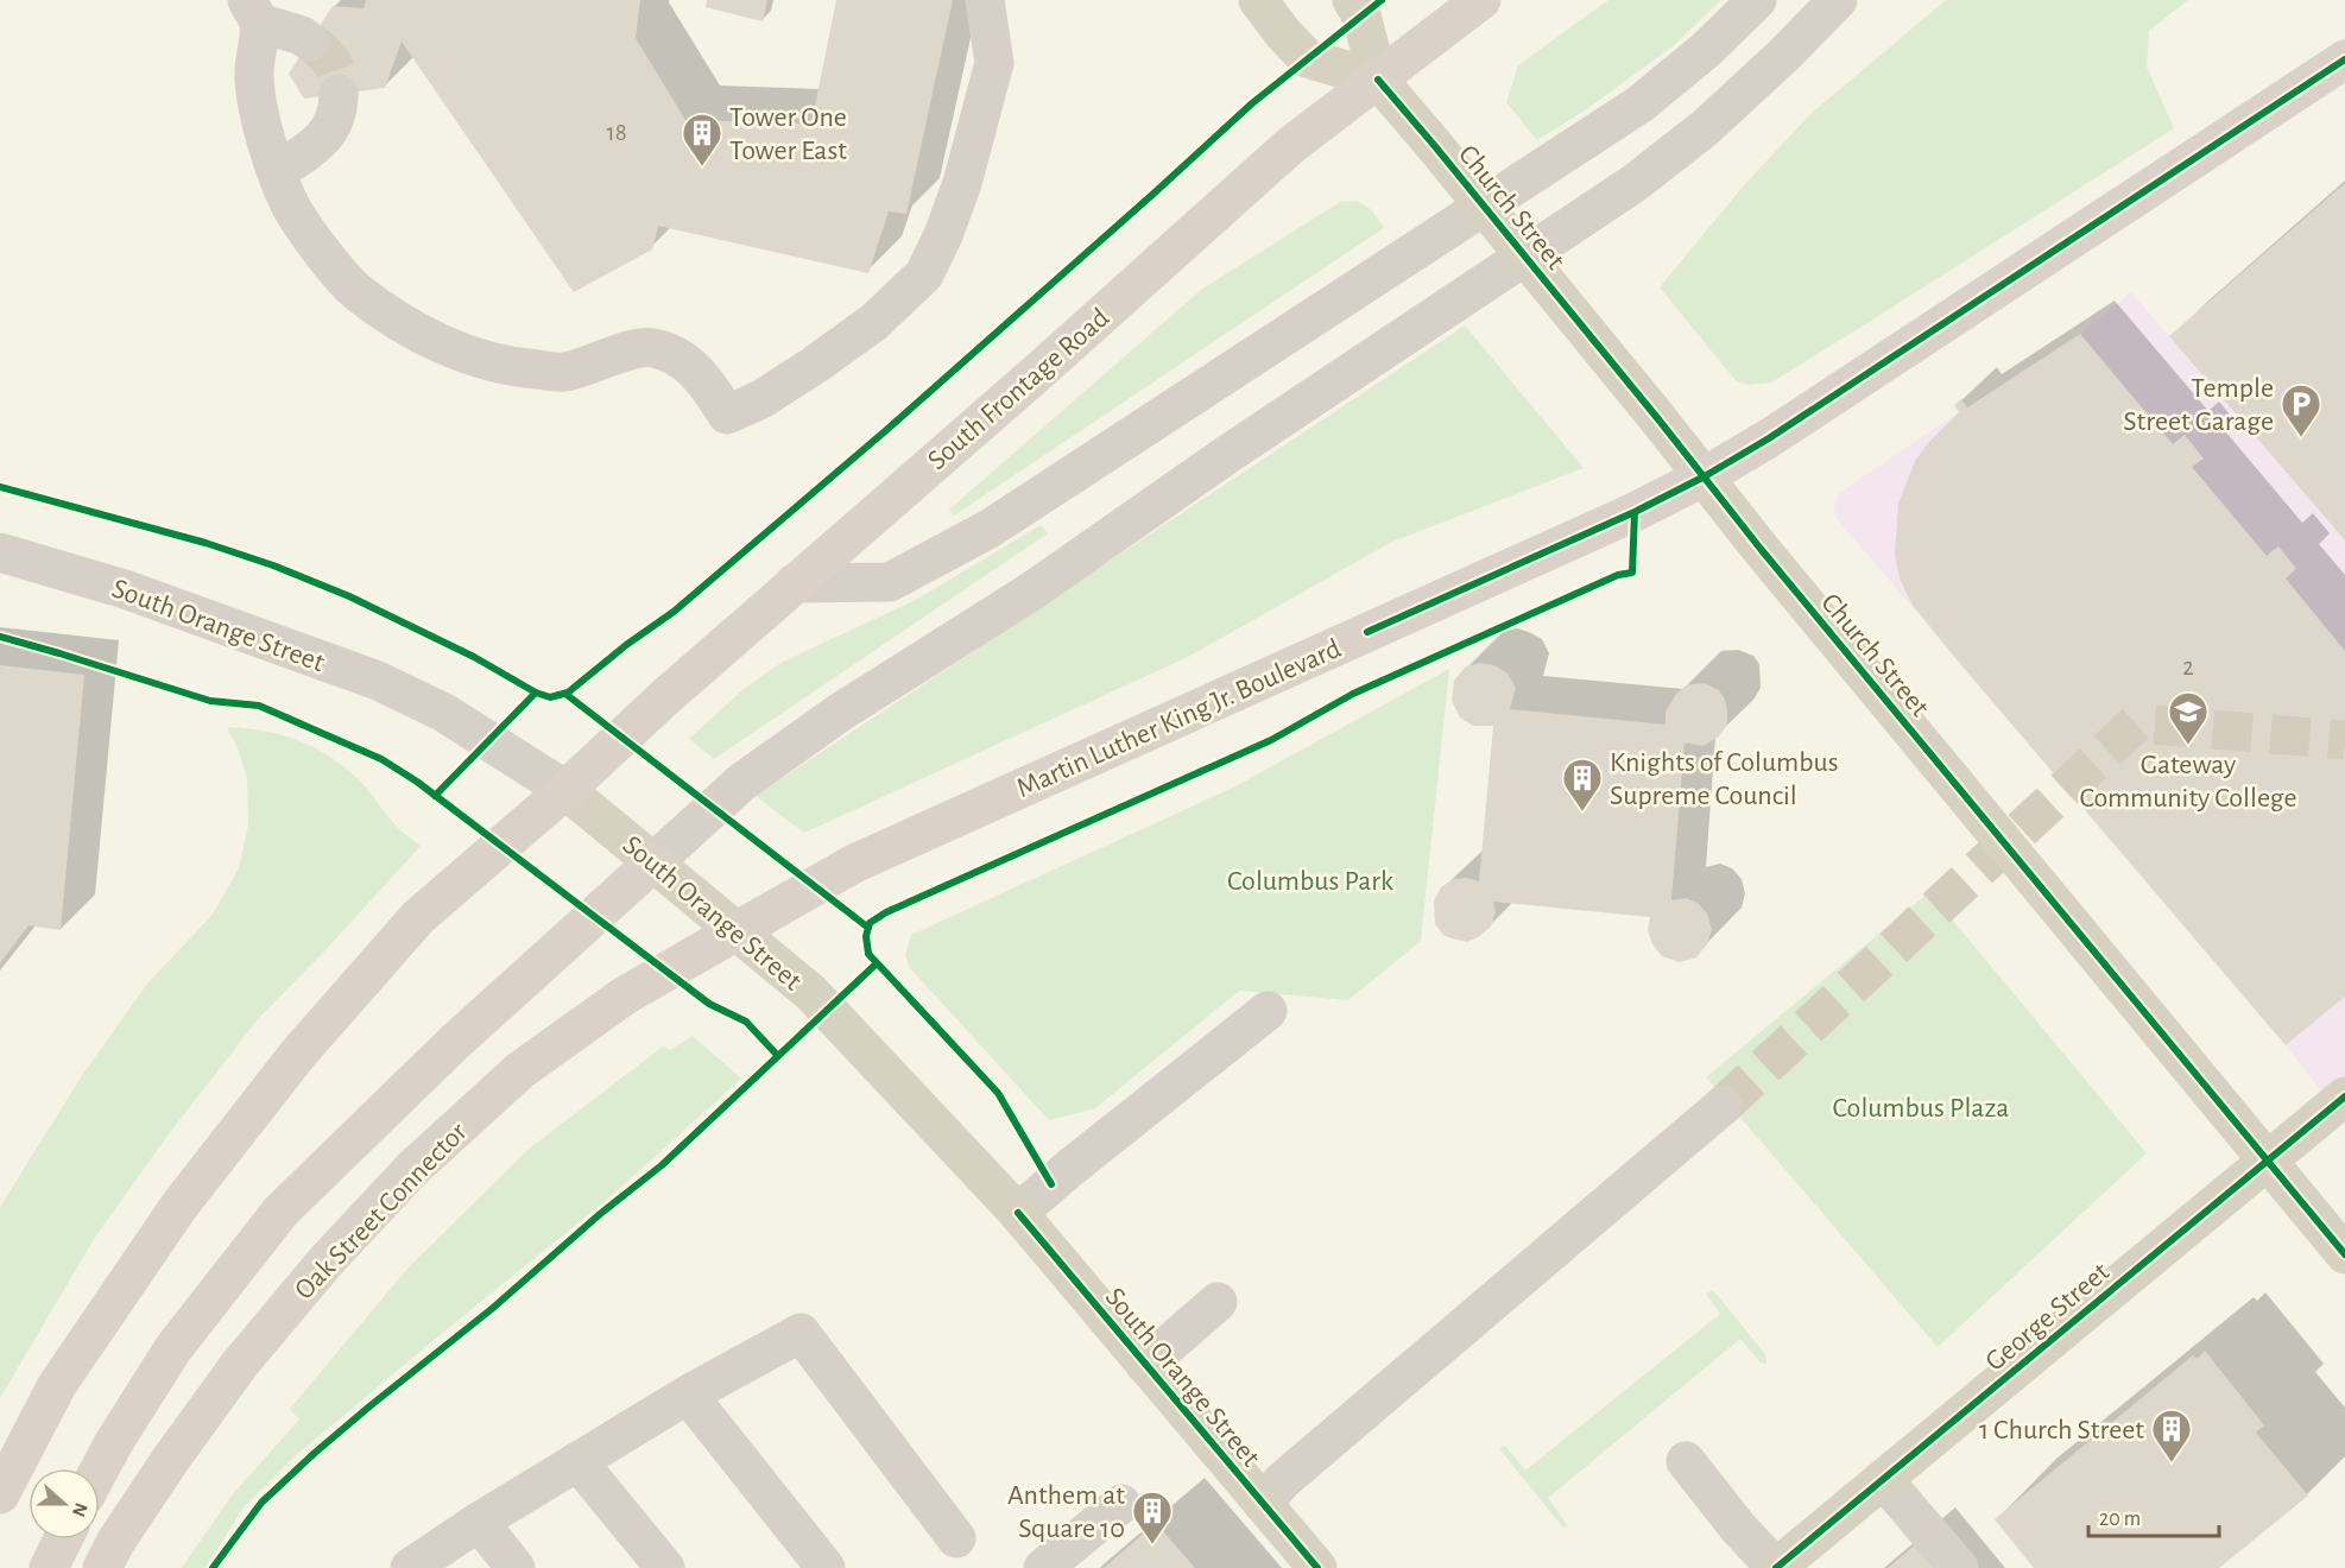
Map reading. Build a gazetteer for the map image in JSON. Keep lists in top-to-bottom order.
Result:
{
  "streets": {
    "highway": ["South Frontage Road", "Martin Luther King Jr. Boulevard", "Oak Street Connector"],
    "main road": ["Church Street", "South Orange Street", "George Street"]
  },
  "crossings": [
    ["Church Street", "South Frontage Road"],
    ["Church Street", "Martin Luther King Jr. Boulevard"],
    ["Church Street", "George Street"],
    ["South Frontage Road", "South Orange Street"],
    ["South Orange Street", "Martin Luther King Jr. Boulevard"],
    ["South Orange Street", "Oak Street Connector"],
    ["Martin Luther King Jr. Boulevard", "Oak Street Connector"]
  ],
  "parks": ["Columbus Park", "Columbus Plaza"],
  "places": {
    "building": [
      "Tower One Tower East",
      "Knights of Columbus Supreme Council",
      "1 Church Street",
      "Anthem at Square 10"
    ],
    "parking": ["Temple Street Garage"],
    "school or university": ["Gateway Community College"]
  },
  "house_numbers": ["18", "2"],
  "scale_bar": "20 m",
  "north": "right"
}
